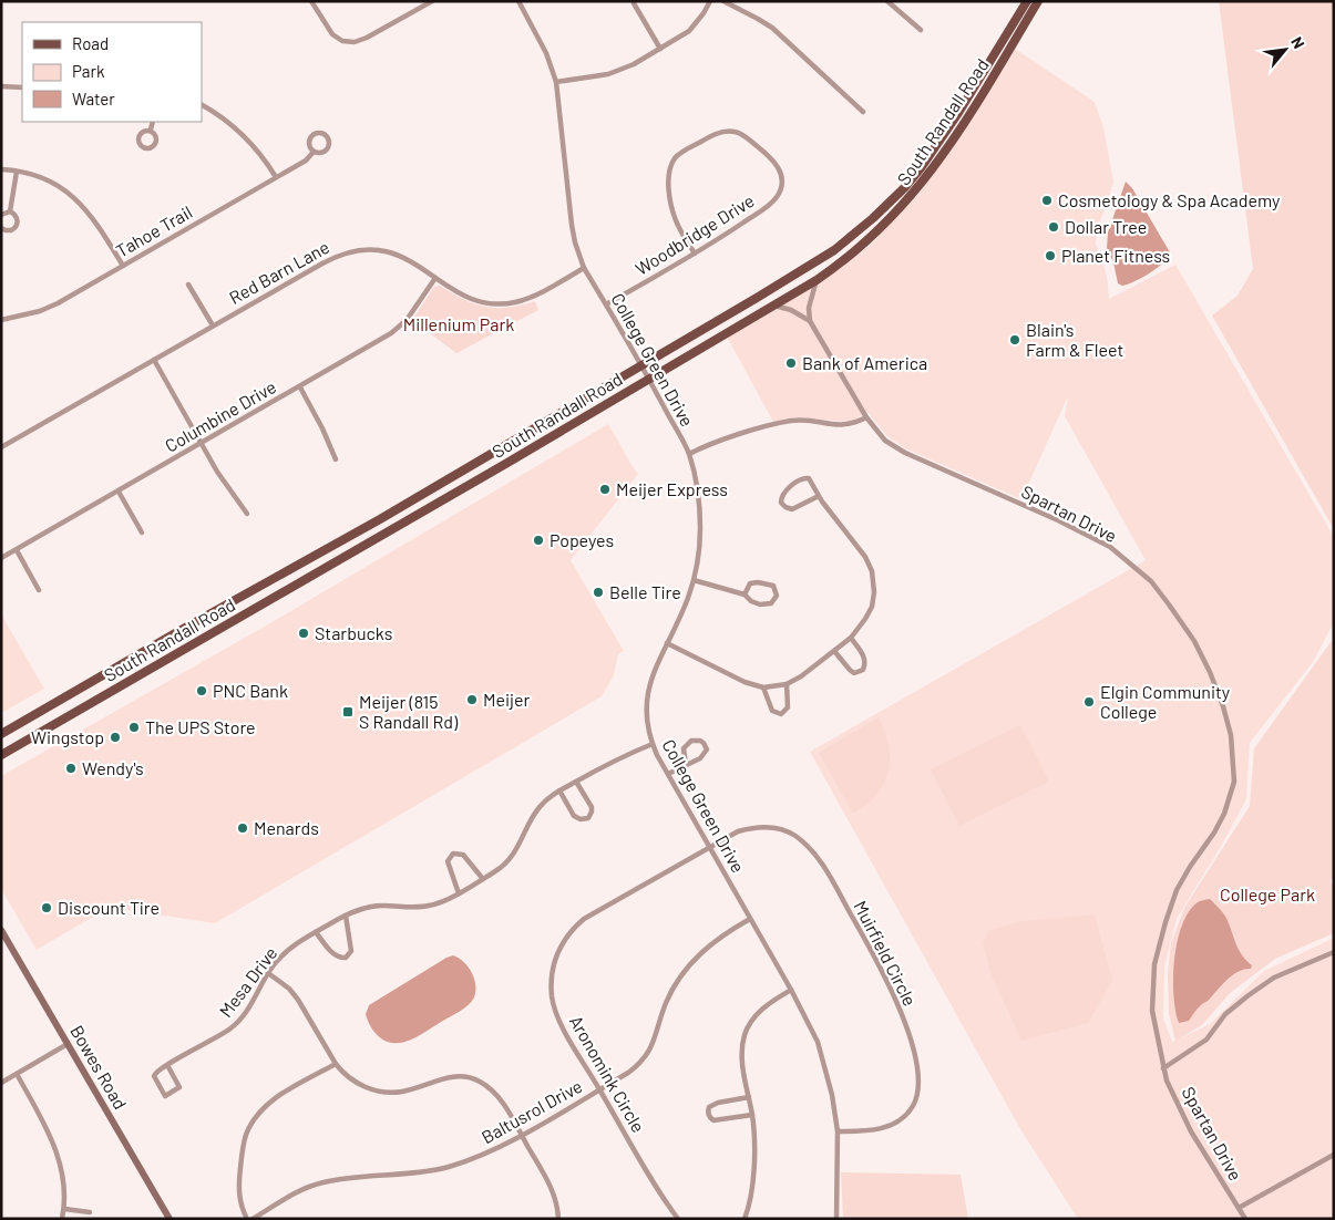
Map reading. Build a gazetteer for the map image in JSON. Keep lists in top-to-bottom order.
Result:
{
  "streets": {
    "main road": ["South Randall Road", "Bowes Road"],
    "street": [
      "Tahoe Trail",
      "Woodbridge Drive",
      "Red Barn Lane",
      "College Green Drive",
      "Columbine Drive",
      "Spartan Drive",
      "Muirfield Circle",
      "Mesa Drive",
      "Aronomink Circle",
      "Baltusrol Drive"
    ]
  },
  "crossings": [
    ["South Randall Road", "College Green Drive"],
    ["Woodbridge Drive", "College Green Drive"],
    ["Red Barn Lane", "College Green Drive"],
    ["Red Barn Lane", "Columbine Drive"],
    ["College Green Drive", "Muirfield Circle"],
    ["College Green Drive", "Mesa Drive"],
    ["College Green Drive", "Aronomink Circle"],
    ["College Green Drive", "Baltusrol Drive"],
    ["Muirfield Circle", "Aronomink Circle"],
    ["Aronomink Circle", "Baltusrol Drive"]
  ],
  "parks": ["Millenium Park", "College Park"],
  "places": {
    "other": [
      "Cosmetology & Spa Academy",
      "Dollar Tree",
      "Planet Fitness",
      "Blain's Farm & Fleet",
      "Bank of America",
      "Meijer Express",
      "Popeyes",
      "Belle Tire",
      "Starbucks",
      "PNC Bank",
      "Meijer",
      "Elgin Community College",
      "The UPS Store",
      "Wingstop",
      "Wendy's",
      "Menards",
      "Discount Tire"
    ],
    "transit": ["Meijer (815 S Randall Rd)"]
  },
  "legend": ["Road", "Park", "Water"],
  "north": "top right"
}
